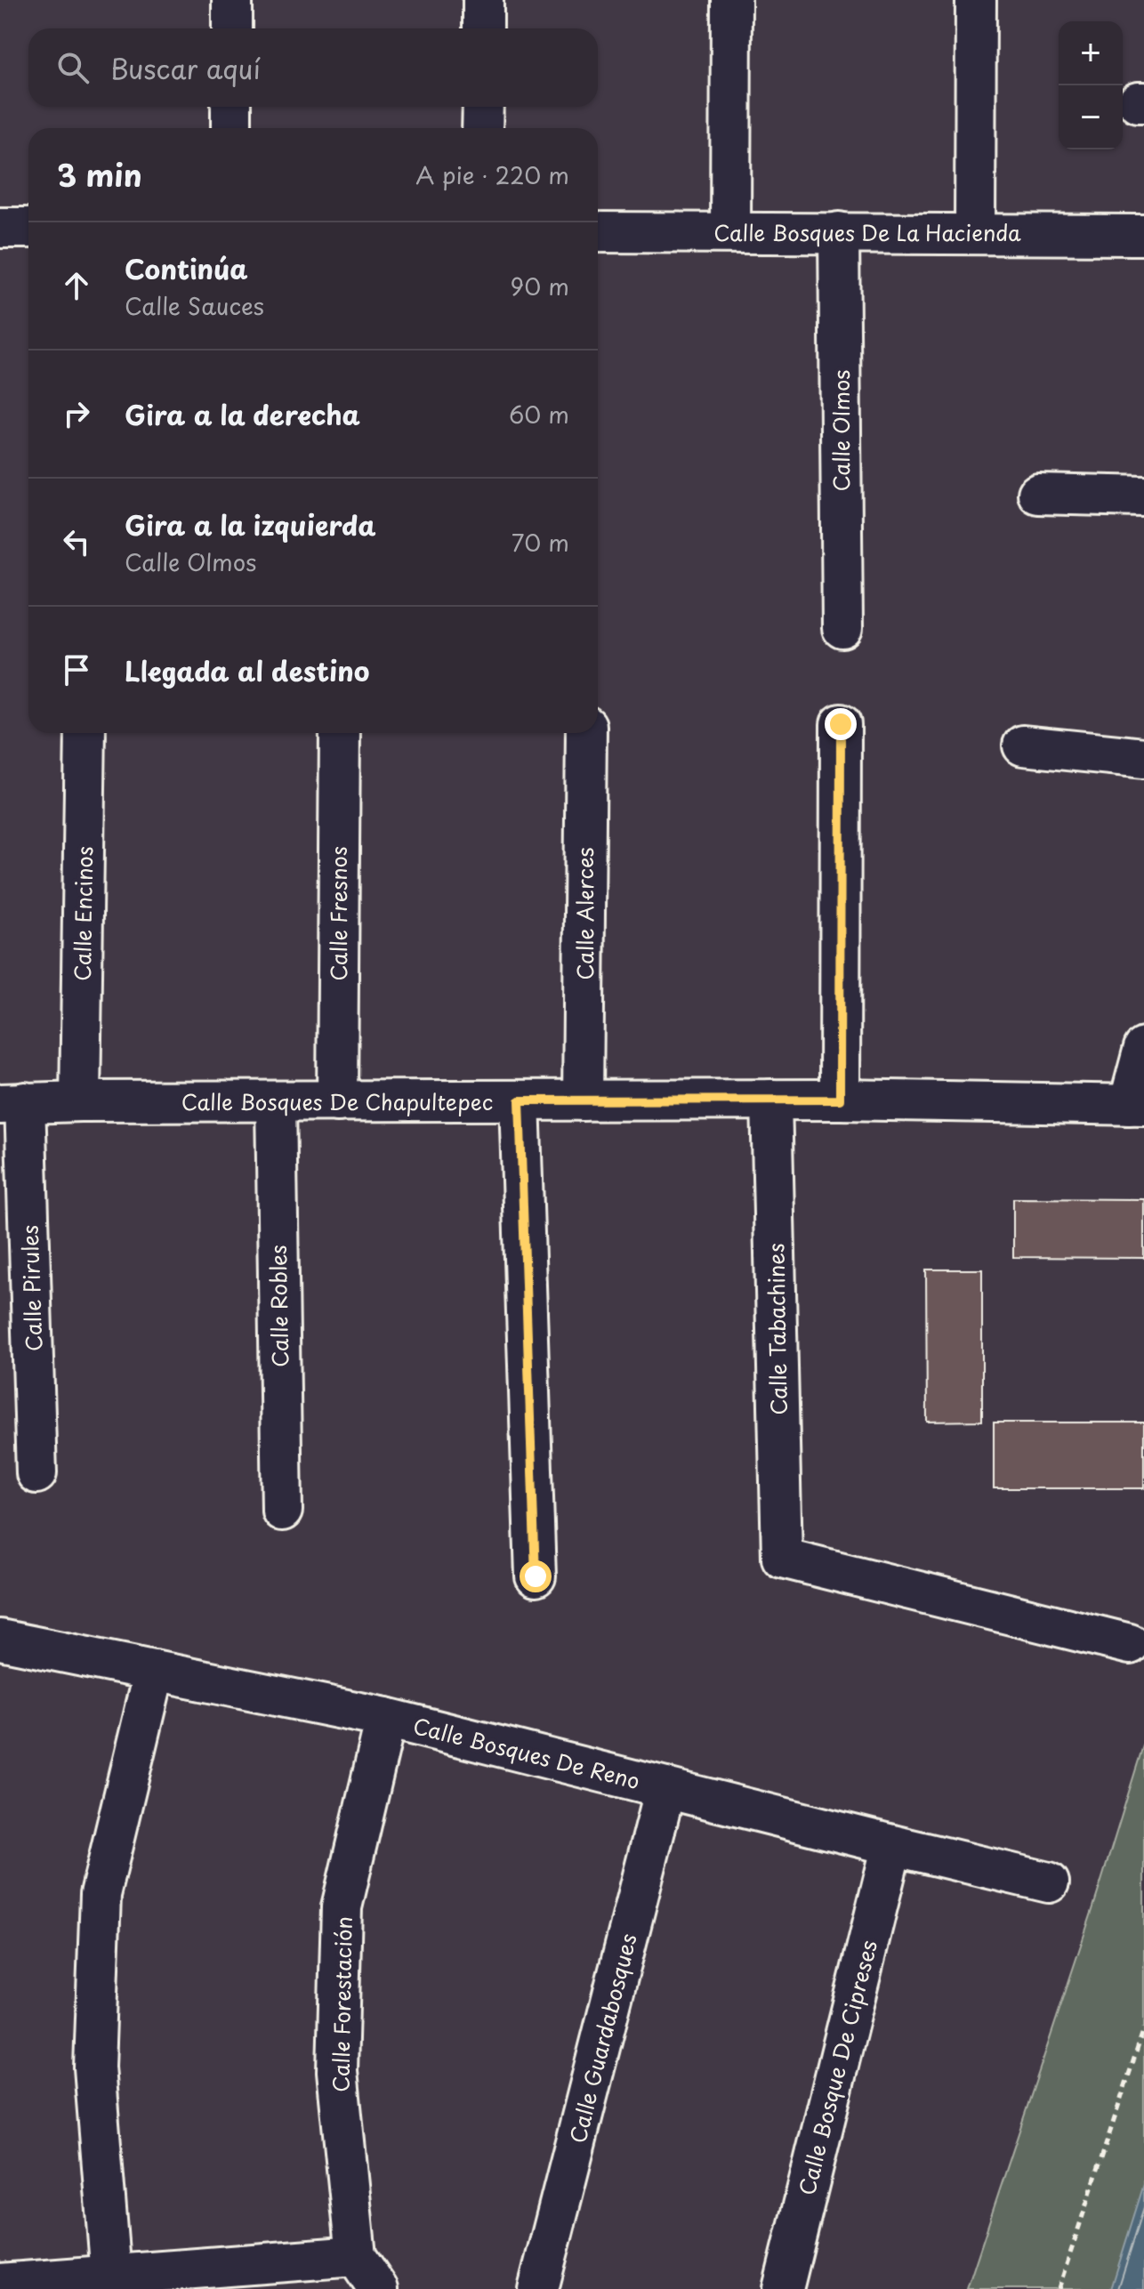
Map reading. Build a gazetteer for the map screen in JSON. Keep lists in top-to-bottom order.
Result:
{
  "streets": {
    "street": [
      "Calle Bosques De La Hacienda",
      "Calle Olmos",
      "Calle Encinos",
      "Calle Fresnos",
      "Calle Alerces",
      "Calle Bosques De Chapultepec",
      "Calle Pirules",
      "Calle Robles",
      "Calle Tabachines",
      "Calle Bosques De Reno",
      "Calle Forestación",
      "Calle Guardabosques",
      "Calle Bosque De Cipreses"
    ]
  },
  "crossings": [
    ["Calle Bosques De La Hacienda", "Calle Olmos"],
    ["Calle Encinos", "Calle Bosques De Chapultepec"],
    ["Calle Fresnos", "Calle Bosques De Chapultepec"],
    ["Calle Alerces", "Calle Bosques De Chapultepec"],
    ["Calle Bosques De Chapultepec", "Calle Pirules"],
    ["Calle Bosques De Chapultepec", "Calle Robles"],
    ["Calle Bosques De Chapultepec", "Calle Tabachines"],
    ["Calle Bosques De Reno", "Calle Forestación"],
    ["Calle Bosques De Reno", "Calle Guardabosques"],
    ["Calle Bosques De Reno", "Calle Bosque De Cipreses"]
  ],
  "page": {
    "map_buttons": ["+", "−"],
    "search": "Buscar aquí",
    "heading": ["3 min", "A pie · 220 m"],
    "list": [
      ["Continúa", "Calle Sauces", "90 m"],
      ["Gira a la derecha", "60 m"],
      ["Gira a la izquierda", "Calle Olmos", "70 m"],
      "Llegada al destino"
    ]
  }
}
